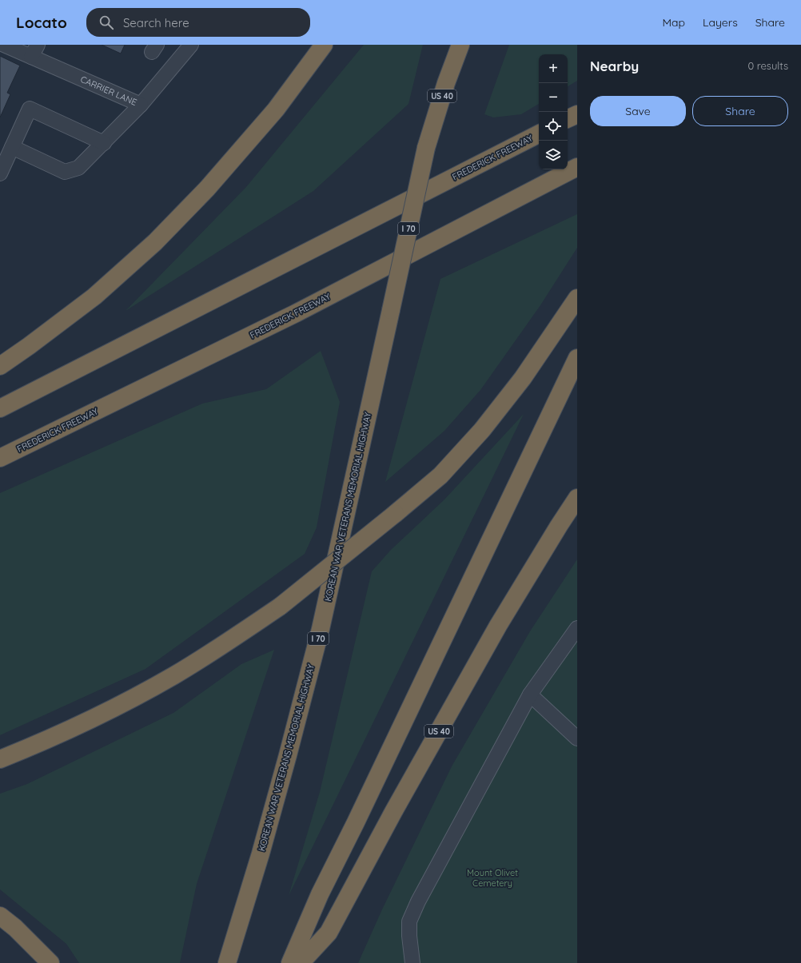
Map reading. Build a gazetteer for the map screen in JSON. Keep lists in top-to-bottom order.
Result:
{
  "streets": {
    "highway": [
      "US 40",
      "FREDERICK FREEWAY",
      "I 70",
      "KOREAN WAR VETERANS MEMORIAL HIGHWAY"
    ],
    "lane": ["CARRIER LANE"]
  },
  "crossings": [
    ["US 40", "KOREAN WAR VETERANS MEMORIAL HIGHWAY"]
  ],
  "parks": ["Mount Olivet Cemetery"],
  "page": {
    "header": "Locato",
    "search": "Search here",
    "nav": ["Map", "Layers", "Share"],
    "heading": ["Nearby", "0 results"],
    "map_buttons": ["+", "−"],
    "buttons": ["Save", "Share"]
  }
}
